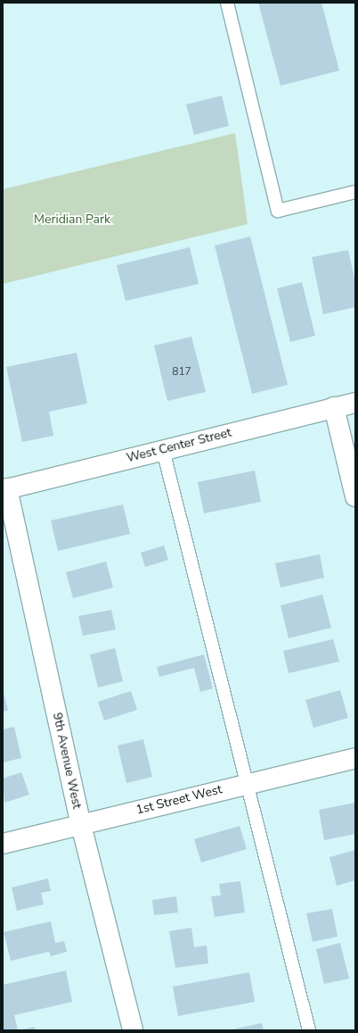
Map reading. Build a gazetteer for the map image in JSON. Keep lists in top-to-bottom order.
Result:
{
  "streets": {
    "street": ["West Center Street", "9th Avenue West", "1st Street West"]
  },
  "crossings": [
    ["West Center Street", "9th Avenue West"],
    ["9th Avenue West", "1st Street West"]
  ],
  "parks": ["Meridian Park"],
  "house_numbers": ["817"]
}
